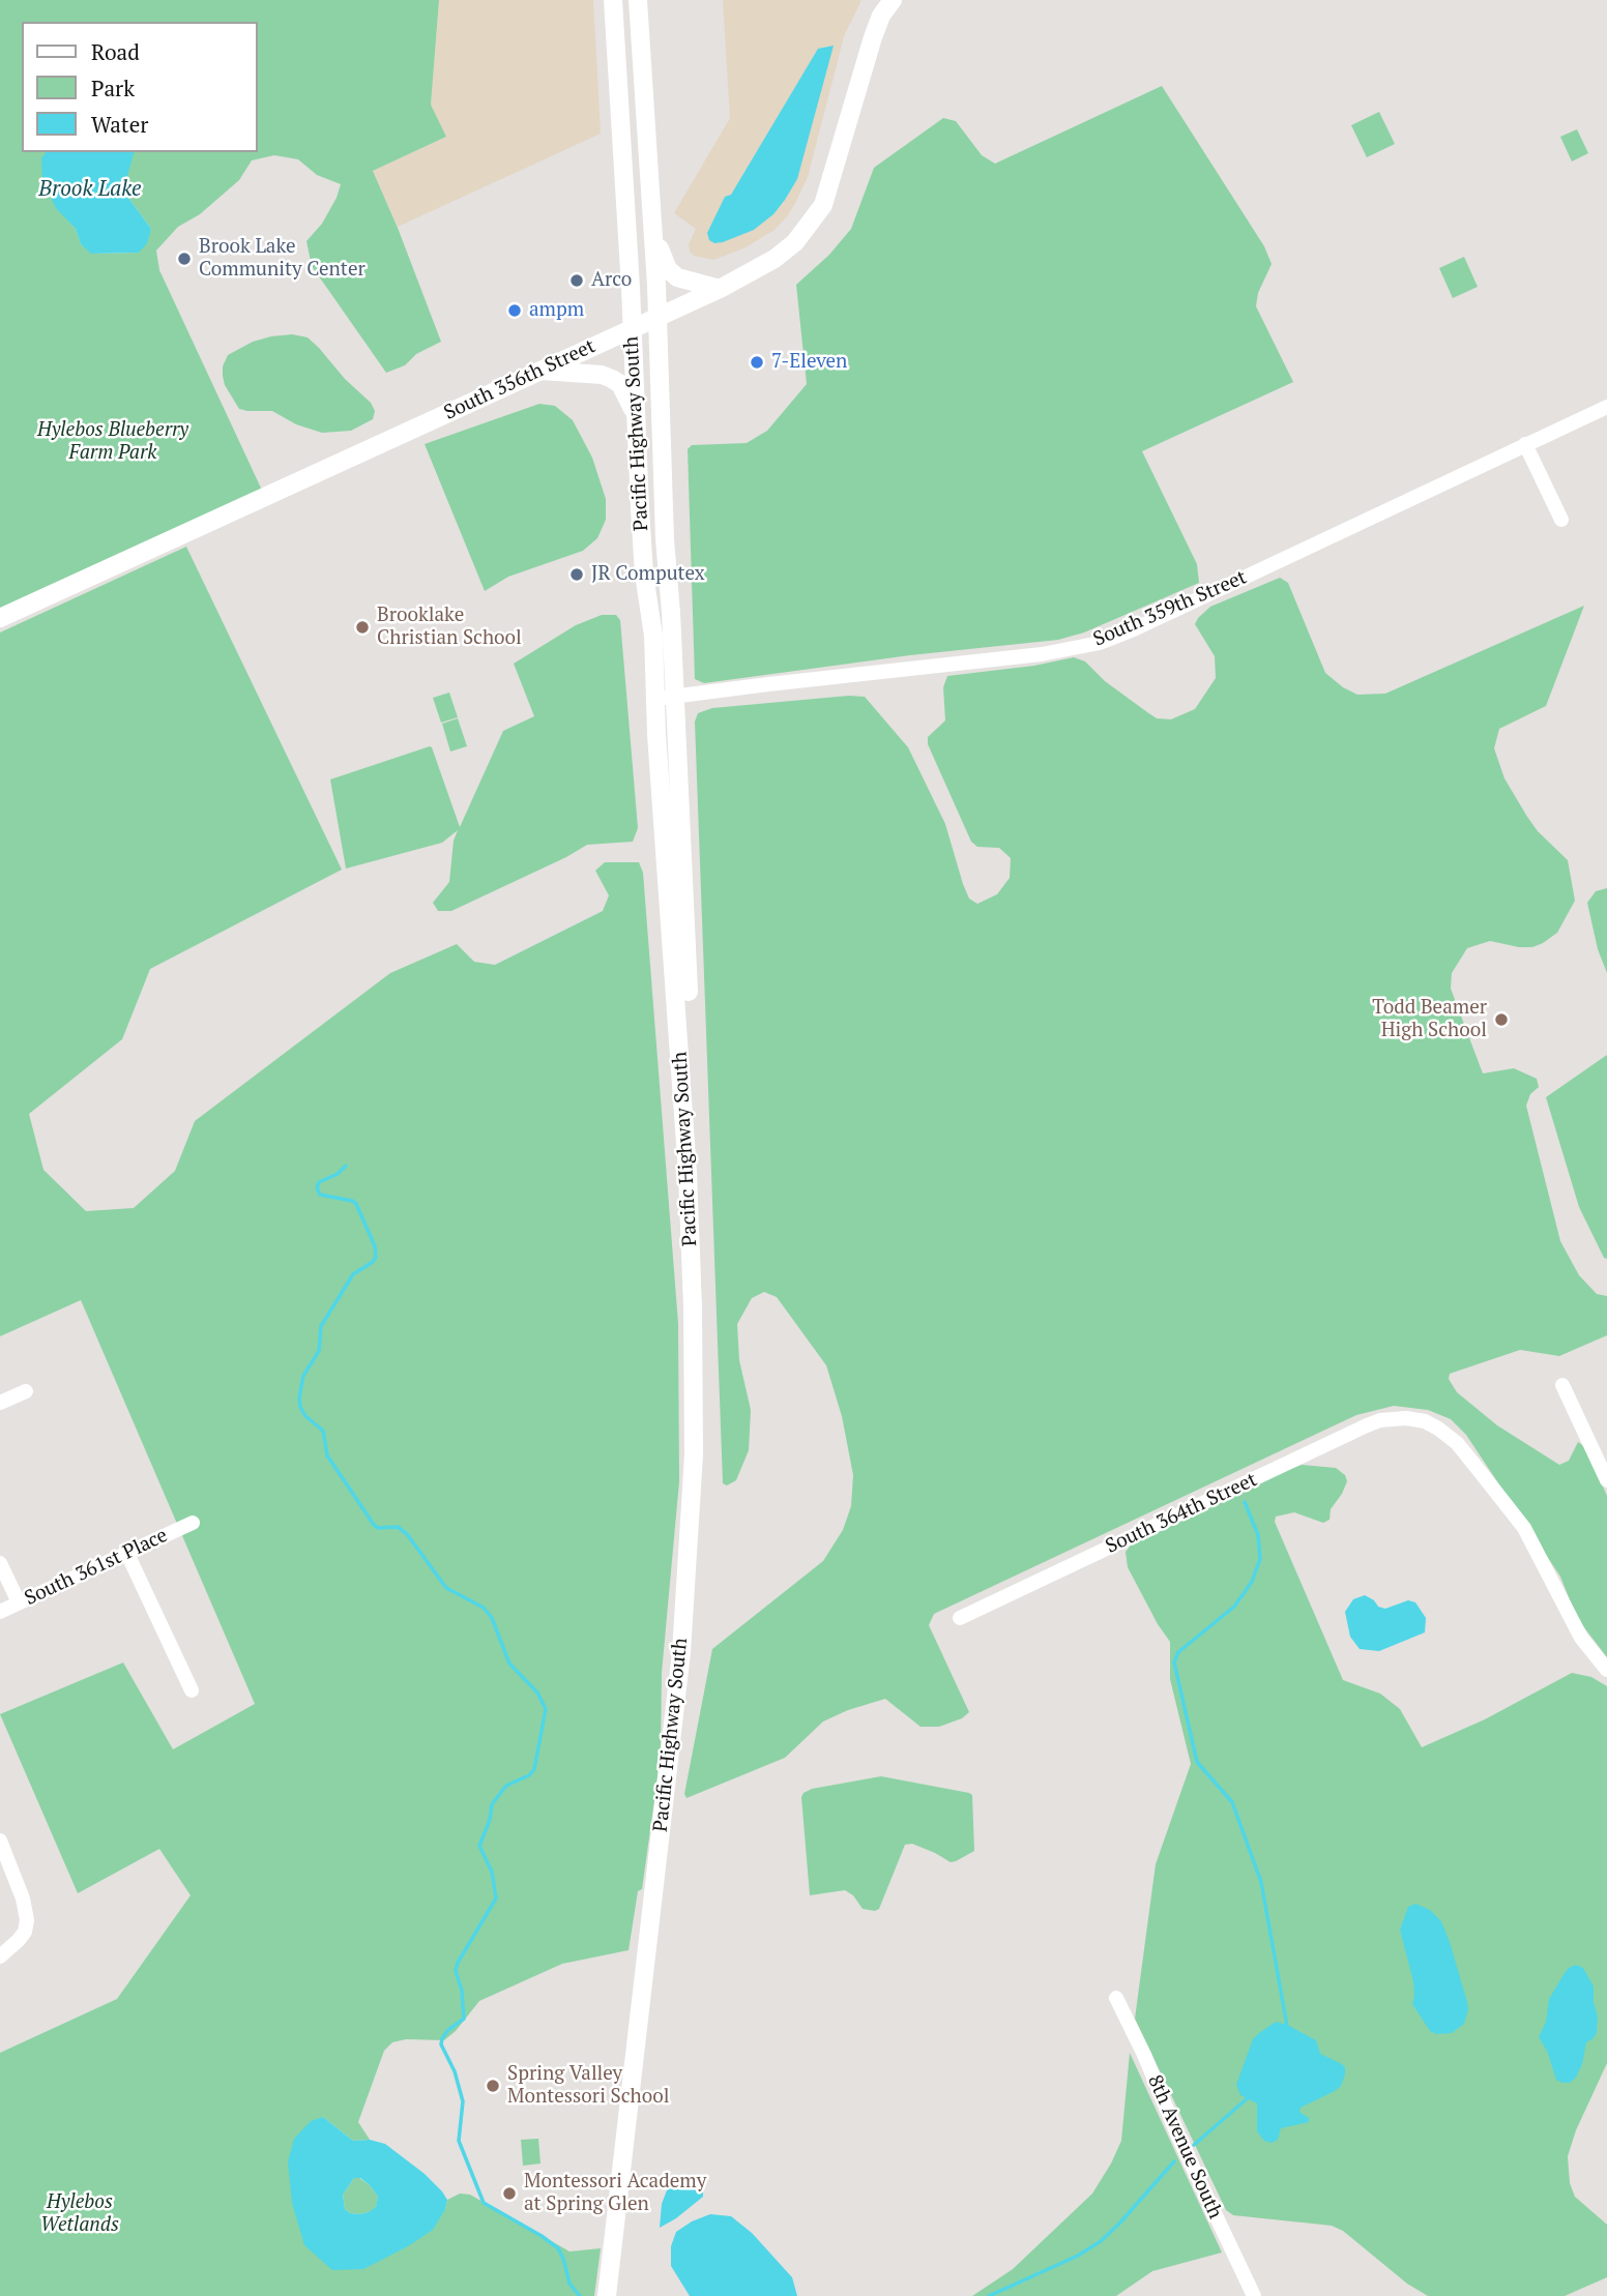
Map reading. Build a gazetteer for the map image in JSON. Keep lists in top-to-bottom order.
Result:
{
  "streets": {
    "main road": ["South 356th Street", "Pacific Highway South"],
    "street": [
      "South 359th Street",
      "South 364th Street",
      "South 361st Place",
      "8th Avenue South"
    ]
  },
  "crossings": [
    ["South 356th Street", "Pacific Highway South"],
    ["Pacific Highway South", "South 359th Street"]
  ],
  "water": ["Brook Lake"],
  "parks": ["Hylebos Blueberry Farm Park", "Hylebos Wetlands"],
  "places": [
    "Brook Lake Community Center",
    "Arco",
    "ampm",
    "7-Eleven",
    "JR Computex",
    "Brooklake Christian School",
    "Todd Beamer High School",
    "Spring Valley Montessori School",
    "Montessori Academy at Spring Glen"
  ],
  "legend": ["Road", "Park", "Water"]
}
